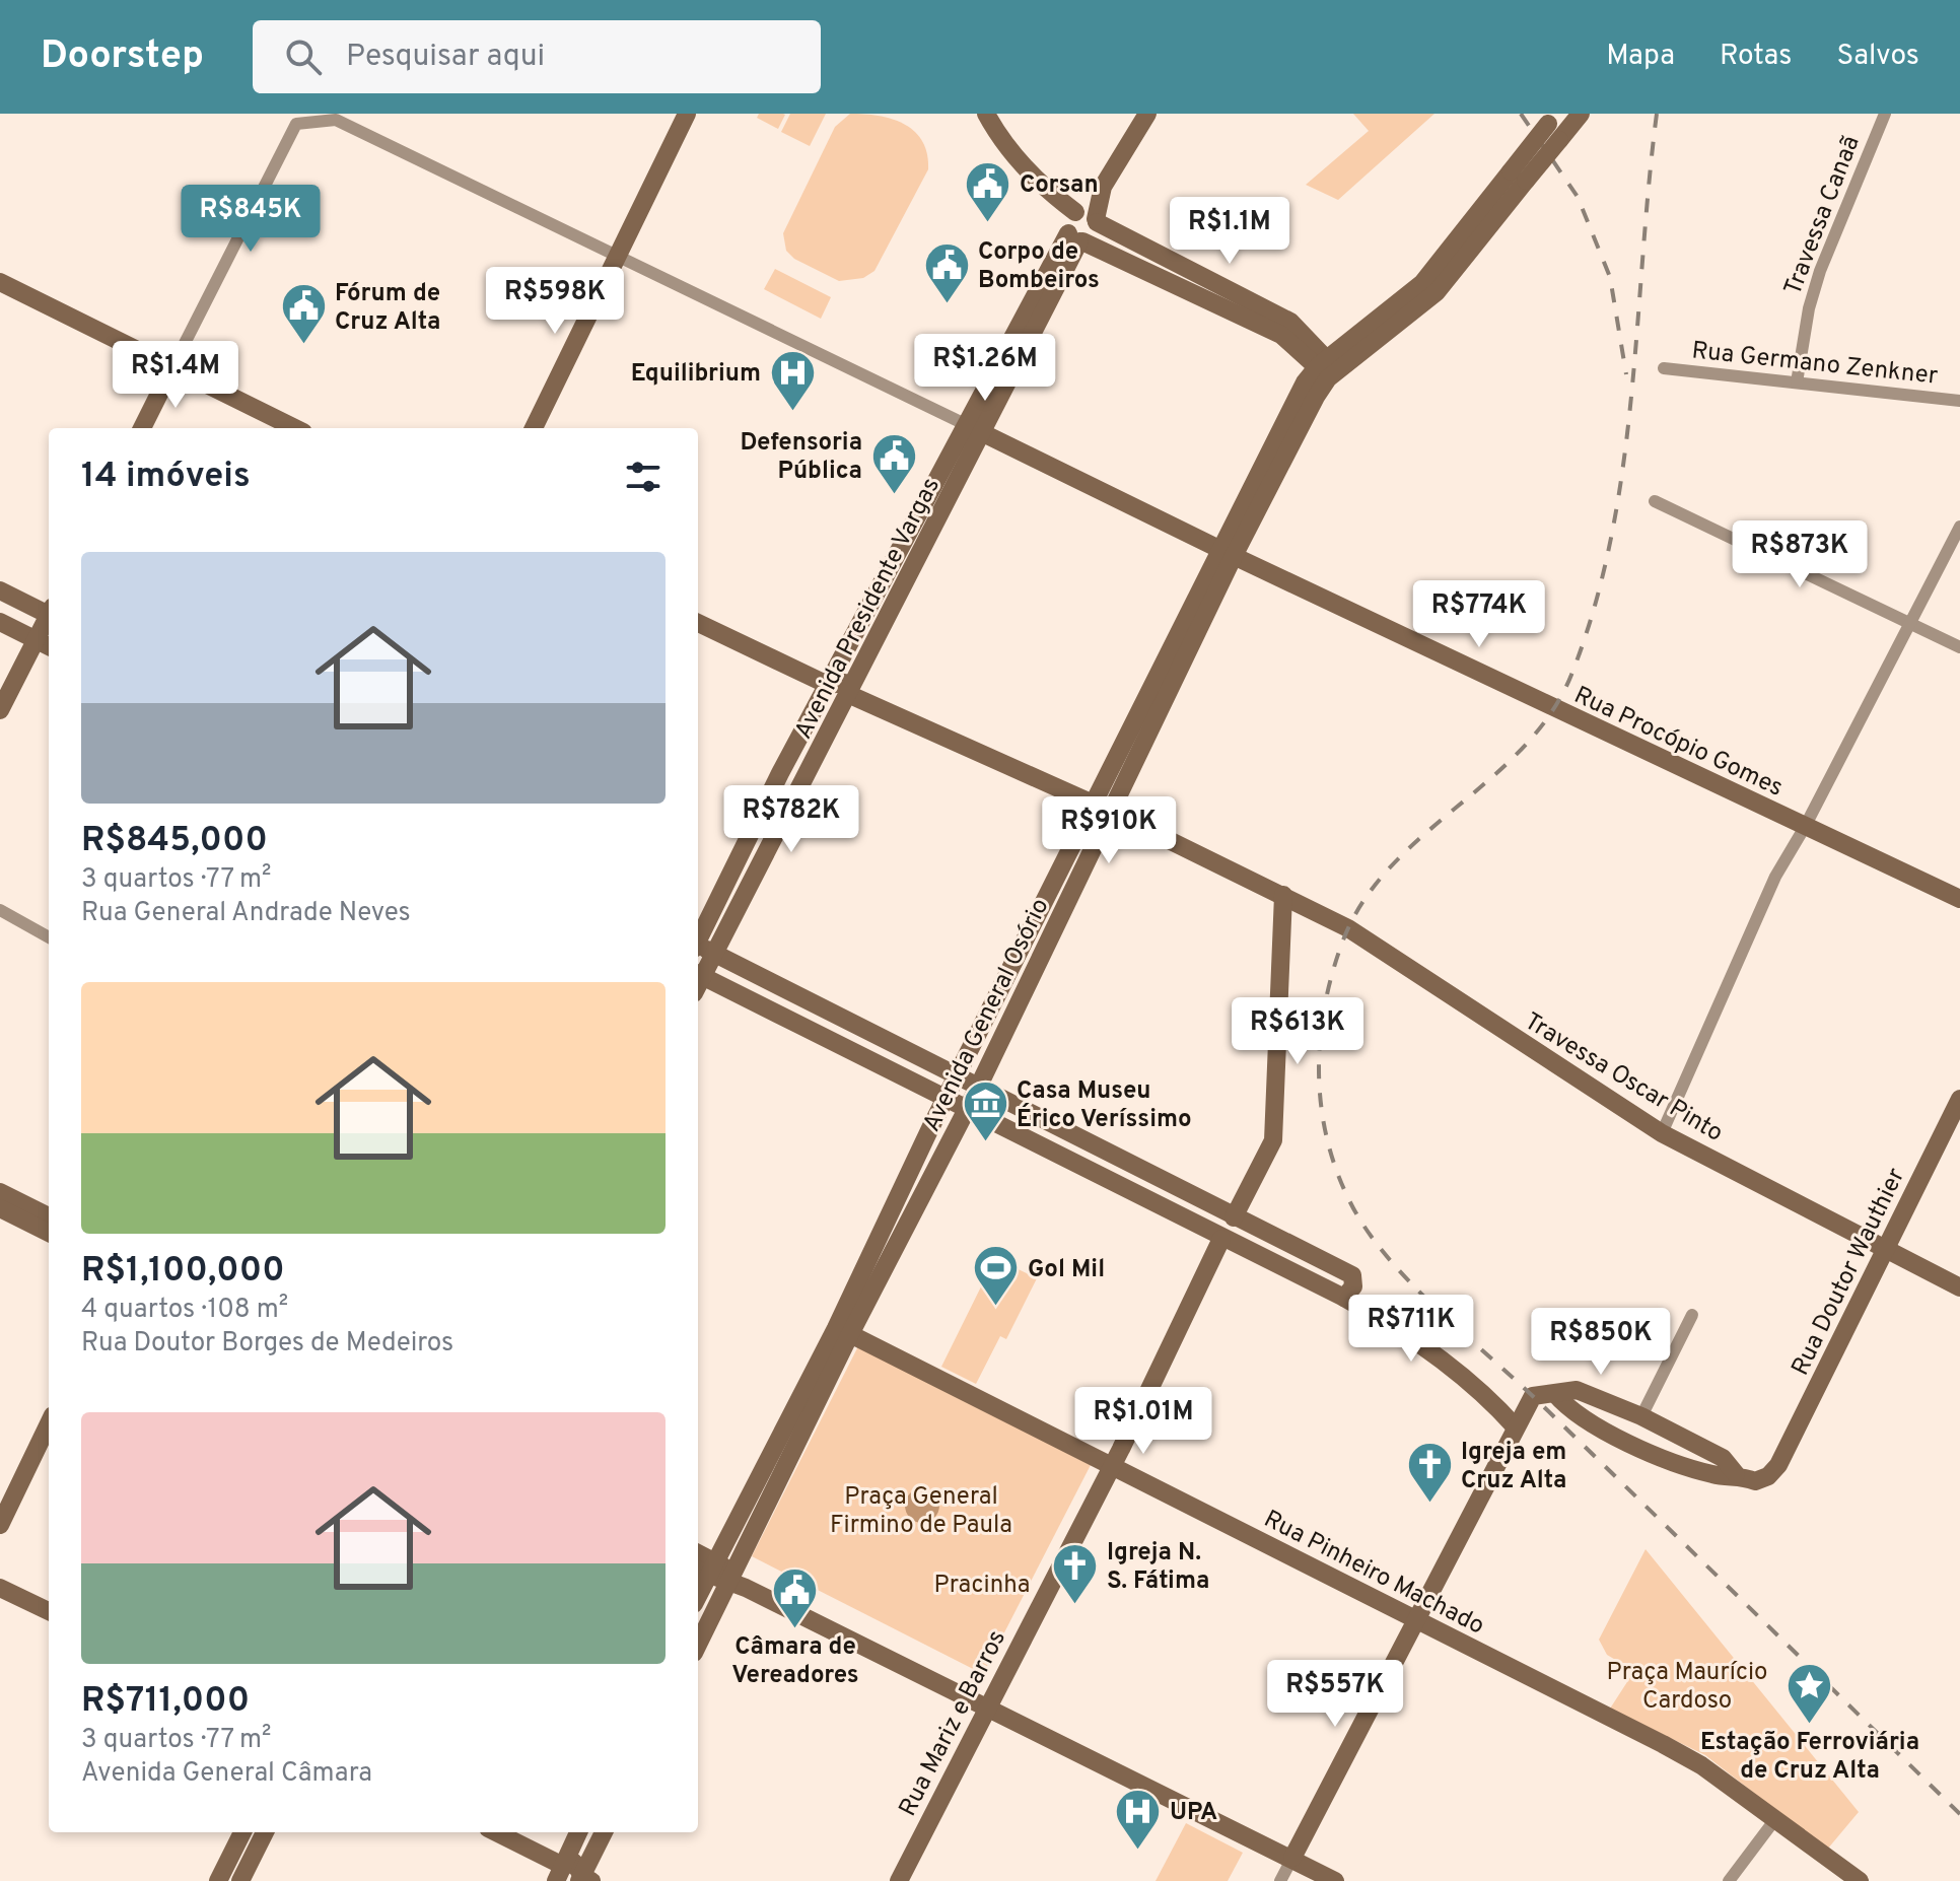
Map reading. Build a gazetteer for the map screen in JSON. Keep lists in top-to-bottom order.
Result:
{
  "streets": {
    "main road": [
      "Avenida Presidente Vargas",
      "Rua Procópio Gomes",
      "Avenida General Osório",
      "Travessa Oscar Pinto",
      "Rua Doutor Wauthier",
      "Rua Pinheiro Machado",
      "Rua Mariz e Barros"
    ],
    "street": ["Travessa Canaã", "Rua Germano Zenkner"]
  },
  "crossings": [
    ["Travessa Canaã", "Rua Germano Zenkner"],
    ["Avenida Presidente Vargas", "Rua Procópio Gomes"],
    ["Avenida Presidente Vargas", "Travessa Oscar Pinto"],
    ["Rua Procópio Gomes", "Avenida General Osório"],
    ["Avenida General Osório", "Travessa Oscar Pinto"],
    ["Avenida General Osório", "Rua Pinheiro Machado"],
    ["Travessa Oscar Pinto", "Rua Doutor Wauthier"],
    ["Travessa Oscar Pinto", "Rua Mariz e Barros"],
    ["Rua Pinheiro Machado", "Rua Mariz e Barros"]
  ],
  "parks": ["Praça General Firmino de Paula", "Pracinha", "Praça Maurício Cardoso"],
  "places": {
    "public building": [
      "Corsan",
      "Corpo de Bombeiros",
      "Fórum de Cruz Alta",
      "Defensoria Pública",
      "Câmara de Vereadores"
    ],
    "hospital": ["Equilibrium", "UPA"],
    "museum": ["Casa Museu Érico Veríssimo"],
    "sports": ["Gol Mil"],
    "church": ["Igreja em Cruz Alta", "Igreja N. S. Fátima"],
    "place": ["Estação Ferroviária de Cruz Alta"]
  },
  "page": {
    "header": "Doorstep",
    "search": "Pesquisar aqui",
    "nav": ["Mapa", "Rotas", "Salvos"],
    "price": [
      "R$845K",
      "R$1.1M",
      "R$598K",
      "R$1.26M",
      "R$1.4M",
      "R$873K",
      "R$774K",
      "R$782K",
      "R$910K",
      "R$613K",
      "R$711K",
      "R$850K",
      "R$1.01M",
      "R$557K"
    ],
    "heading": "14 imóveis",
    "list": [
      {
        "name": "R$845,000",
        "note": "3 quartos · 77 m² · Rua General Andrade Neves"
      },
      {
        "name": "R$1,100,000",
        "note": "4 quartos · 108 m² · Rua Doutor Borges de Medeiros"
      },
      {
        "name": "R$711,000",
        "note": "3 quartos · 77 m² · Avenida General Câmara"
      }
    ]
  }
}
